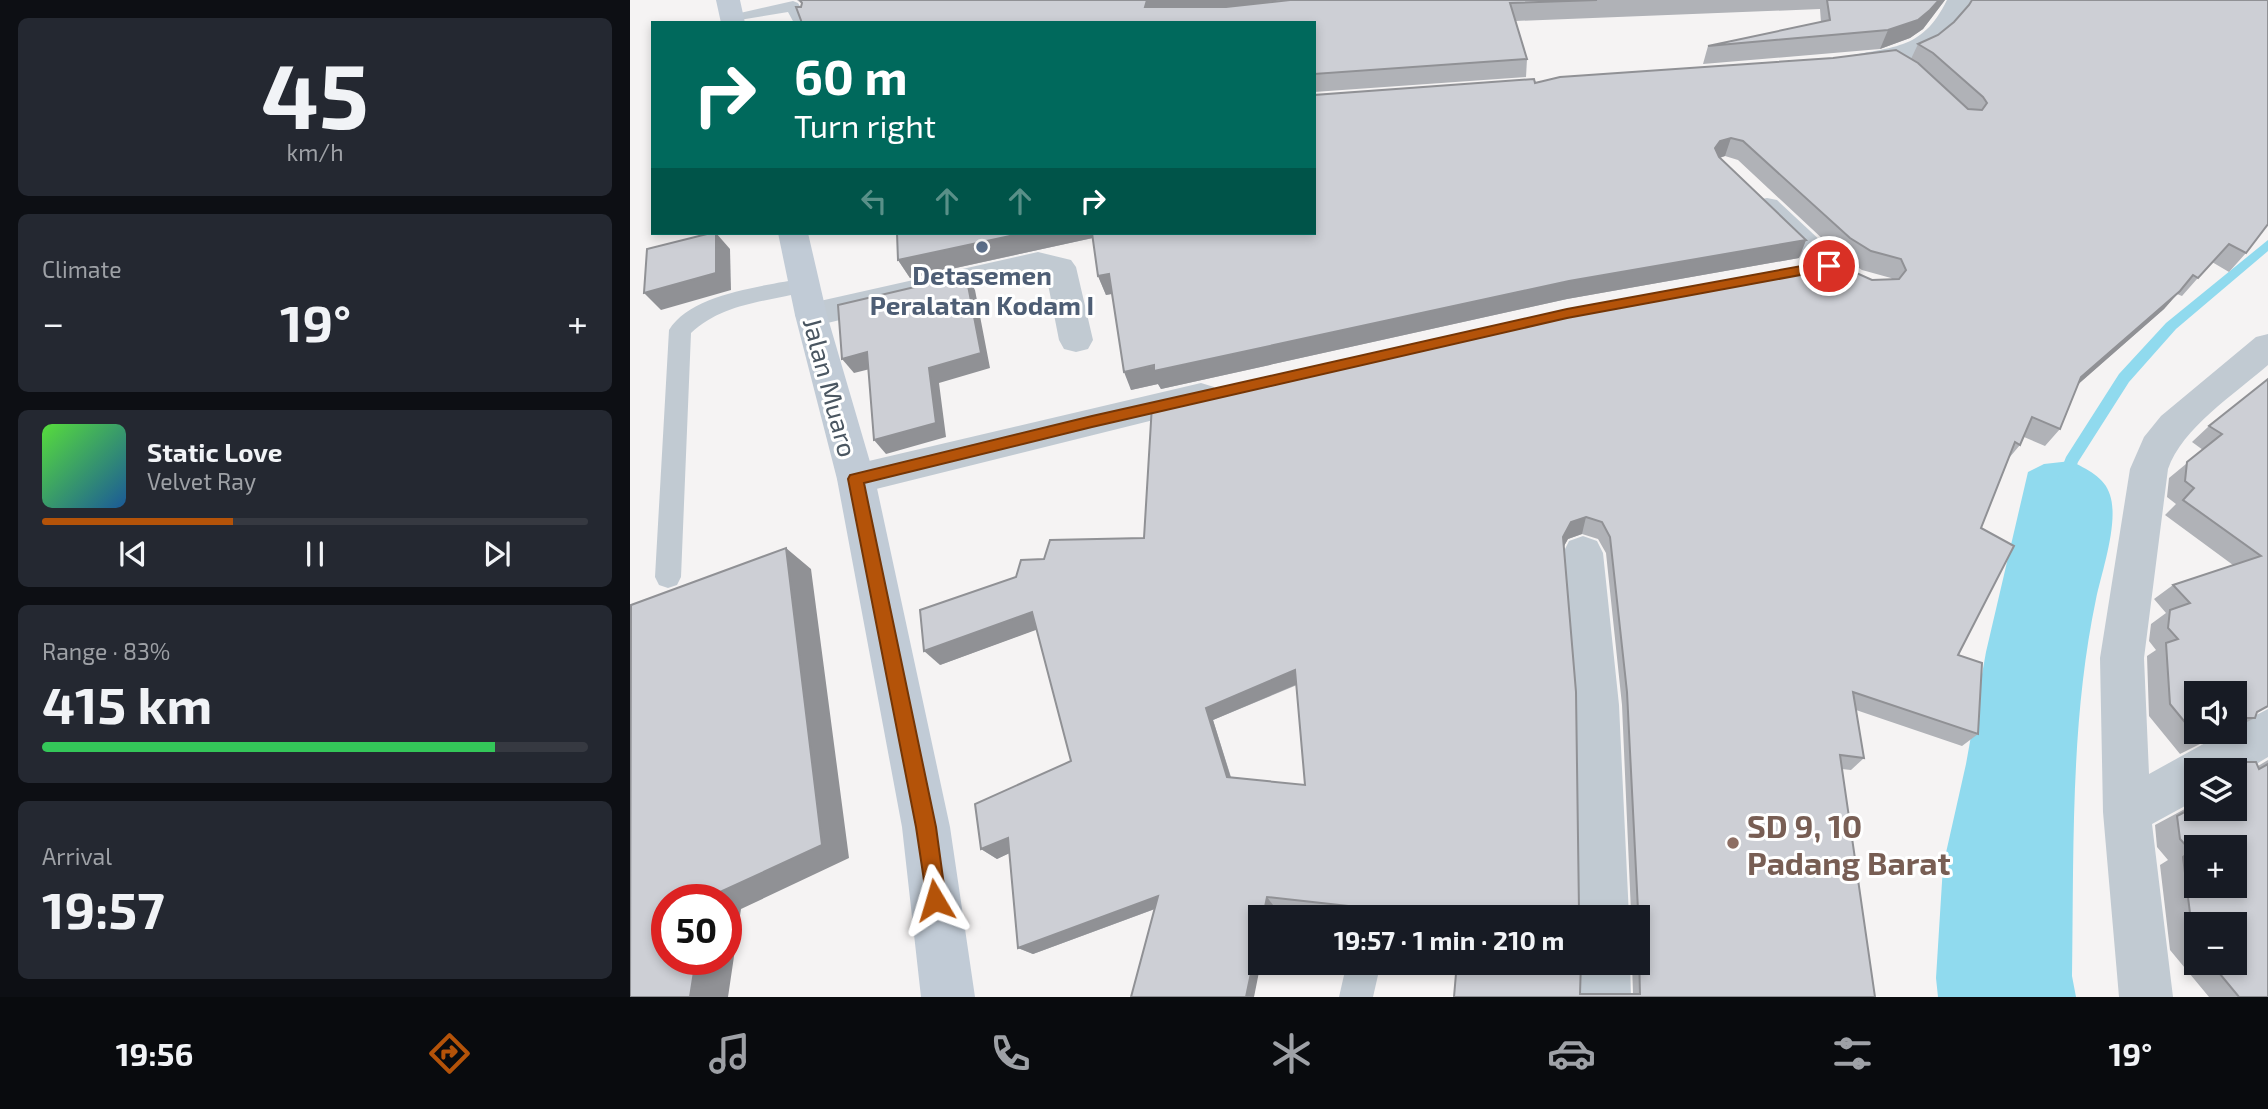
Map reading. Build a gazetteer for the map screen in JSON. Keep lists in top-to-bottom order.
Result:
{
  "streets": {
    "main road": ["Jalan Muaro"]
  },
  "places": ["Detasemen Peralatan Kodam I", "SD 9, 10 Padang Barat"],
  "page": {
    "tile": [
      ["45", "km/h"],
      "Climate",
      ["Range · 83%", "415 km"],
      ["Arrival", "19:57"]
    ],
    "turn": ["60 m", "Turn right"],
    "heat": ["−", "19°", "+"],
    "song": ["Static Love", "Velvet Ray"],
    "map_buttons": ["+", "−"],
    "limit": "50",
    "trip": "19:57 · 1 min · 210 m",
    "tabs": ["19:56", "19°"]
  }
}
